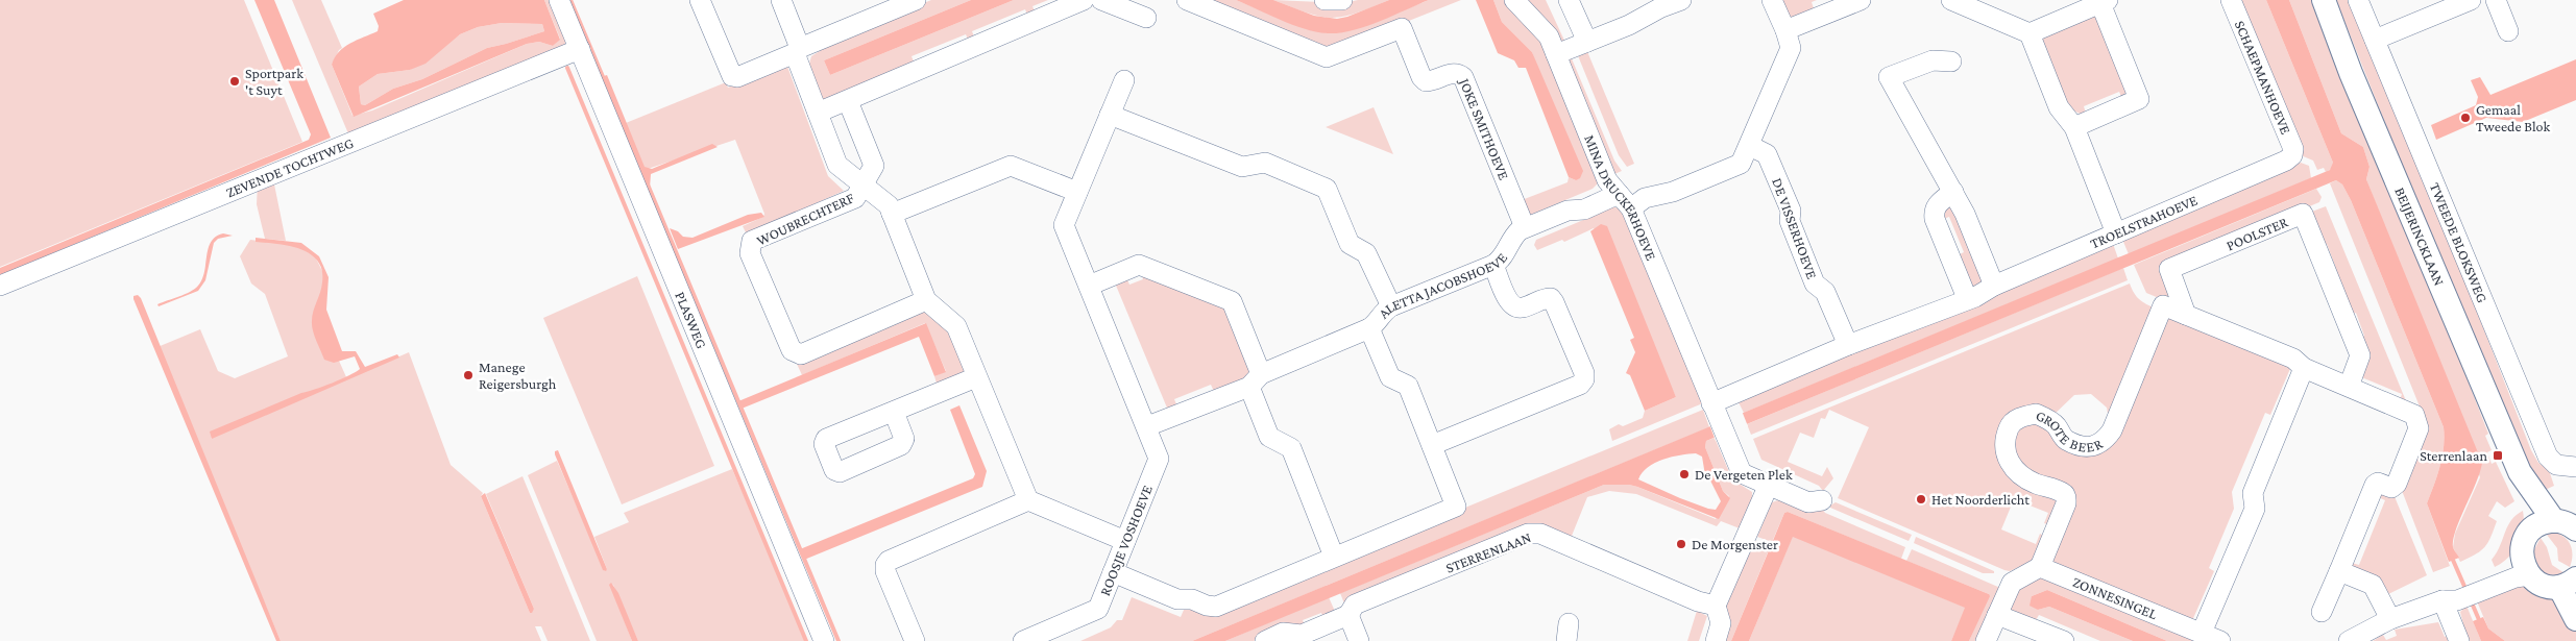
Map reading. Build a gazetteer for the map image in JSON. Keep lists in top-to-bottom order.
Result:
{
  "streets": {
    "main road": ["BEIJERINCKLAAN"],
    "street": [
      "SCHAEPMANHOEVE",
      "JOKE SMITHOEVE",
      "ZEVENDE TOCHTWEG",
      "MINA DRUCKERHOEVE",
      "WOUBRECHTERF",
      "TROELSTRAHOEVE",
      "DE VISSERHOEVE",
      "POOLSTER",
      "TWEEDE BLOKSWEG",
      "ALETTA JACOBSHOEVE",
      "PLASWEG",
      "GROTE BEER",
      "ROOSJE VOSHOEVE",
      "STERRENLAAN",
      "ZONNESINGEL"
    ]
  },
  "crossings": [
    ["SCHAEPMANHOEVE", "TROELSTRAHOEVE"],
    ["JOKE SMITHOEVE", "ALETTA JACOBSHOEVE"],
    ["ZEVENDE TOCHTWEG", "PLASWEG"],
    ["MINA DRUCKERHOEVE", "TROELSTRAHOEVE"],
    ["MINA DRUCKERHOEVE", "ALETTA JACOBSHOEVE"],
    ["TROELSTRAHOEVE", "DE VISSERHOEVE"],
    ["POOLSTER", "GROTE BEER"],
    ["GROTE BEER", "ZONNESINGEL"]
  ],
  "places": {
    "other": [
      "Sportpark 't Suyt",
      "Gemaal Tweede Blok",
      "Manege Reigersburgh",
      "De Vergeten Plek",
      "Het Noorderlicht",
      "De Morgenster"
    ],
    "transit": ["Sterrenlaan"]
  }
}
